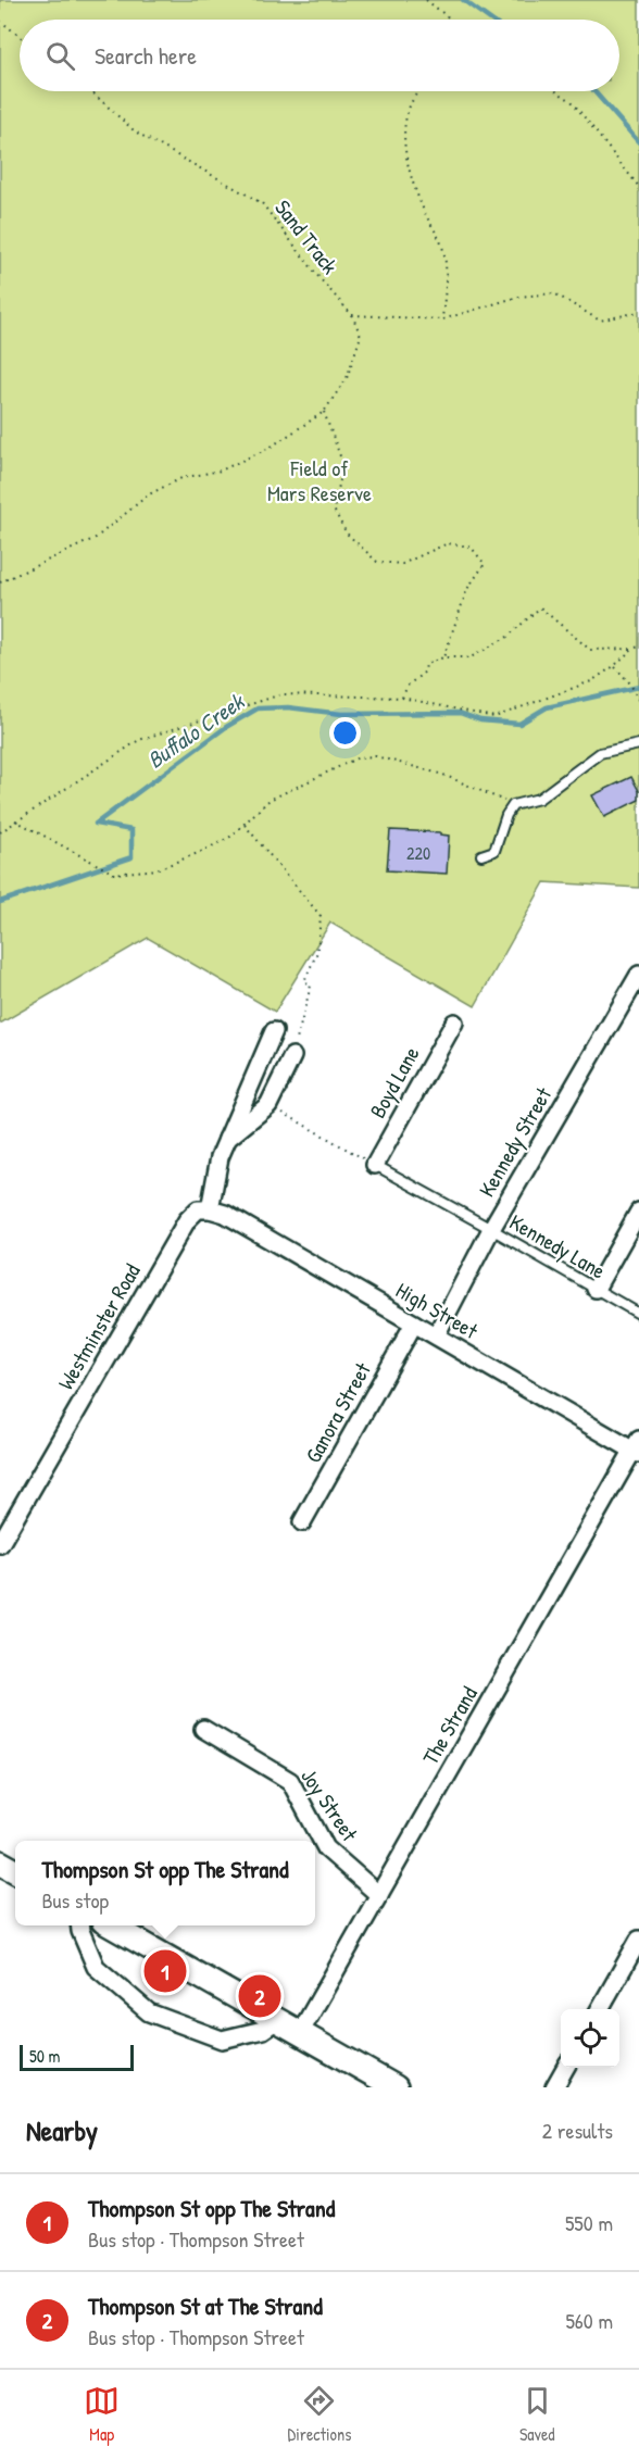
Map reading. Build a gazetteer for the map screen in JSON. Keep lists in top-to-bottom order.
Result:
{
  "streets": {
    "street": [
      "Boyd Lane",
      "Kennedy Street",
      "High Street",
      "Westminster Road",
      "Ganora Street",
      "The Strand",
      "Joy Street"
    ],
    "lane": ["Kennedy Lane"],
    "path": ["Sand Track"]
  },
  "crossings": [
    ["Kennedy Street", "Kennedy Lane"],
    ["Kennedy Street", "High Street"],
    ["High Street", "Westminster Road"],
    ["High Street", "Ganora Street"],
    ["High Street", "The Strand"],
    ["The Strand", "Joy Street"]
  ],
  "water": ["Buffalo Creek"],
  "parks": ["Field of Mars Reserve"],
  "house_numbers": ["220"],
  "scale_bar": "50 m",
  "page": {
    "search": "Search here",
    "popup": ["Thompson St opp The Strand", "Bus stop"],
    "pins": ["1", "2"],
    "scale": "50 m",
    "heading": ["Nearby", "2 results"],
    "list": [
      {
        "mark": "1",
        "name": "Thompson St opp The Strand",
        "note": "Bus stop · Thompson Street",
        "value": "550 m"
      },
      {
        "mark": "2",
        "name": "Thompson St at The Strand",
        "note": "Bus stop · Thompson Street",
        "value": "560 m"
      }
    ],
    "nav": ["Map", "Directions", "Saved"]
  }
}
